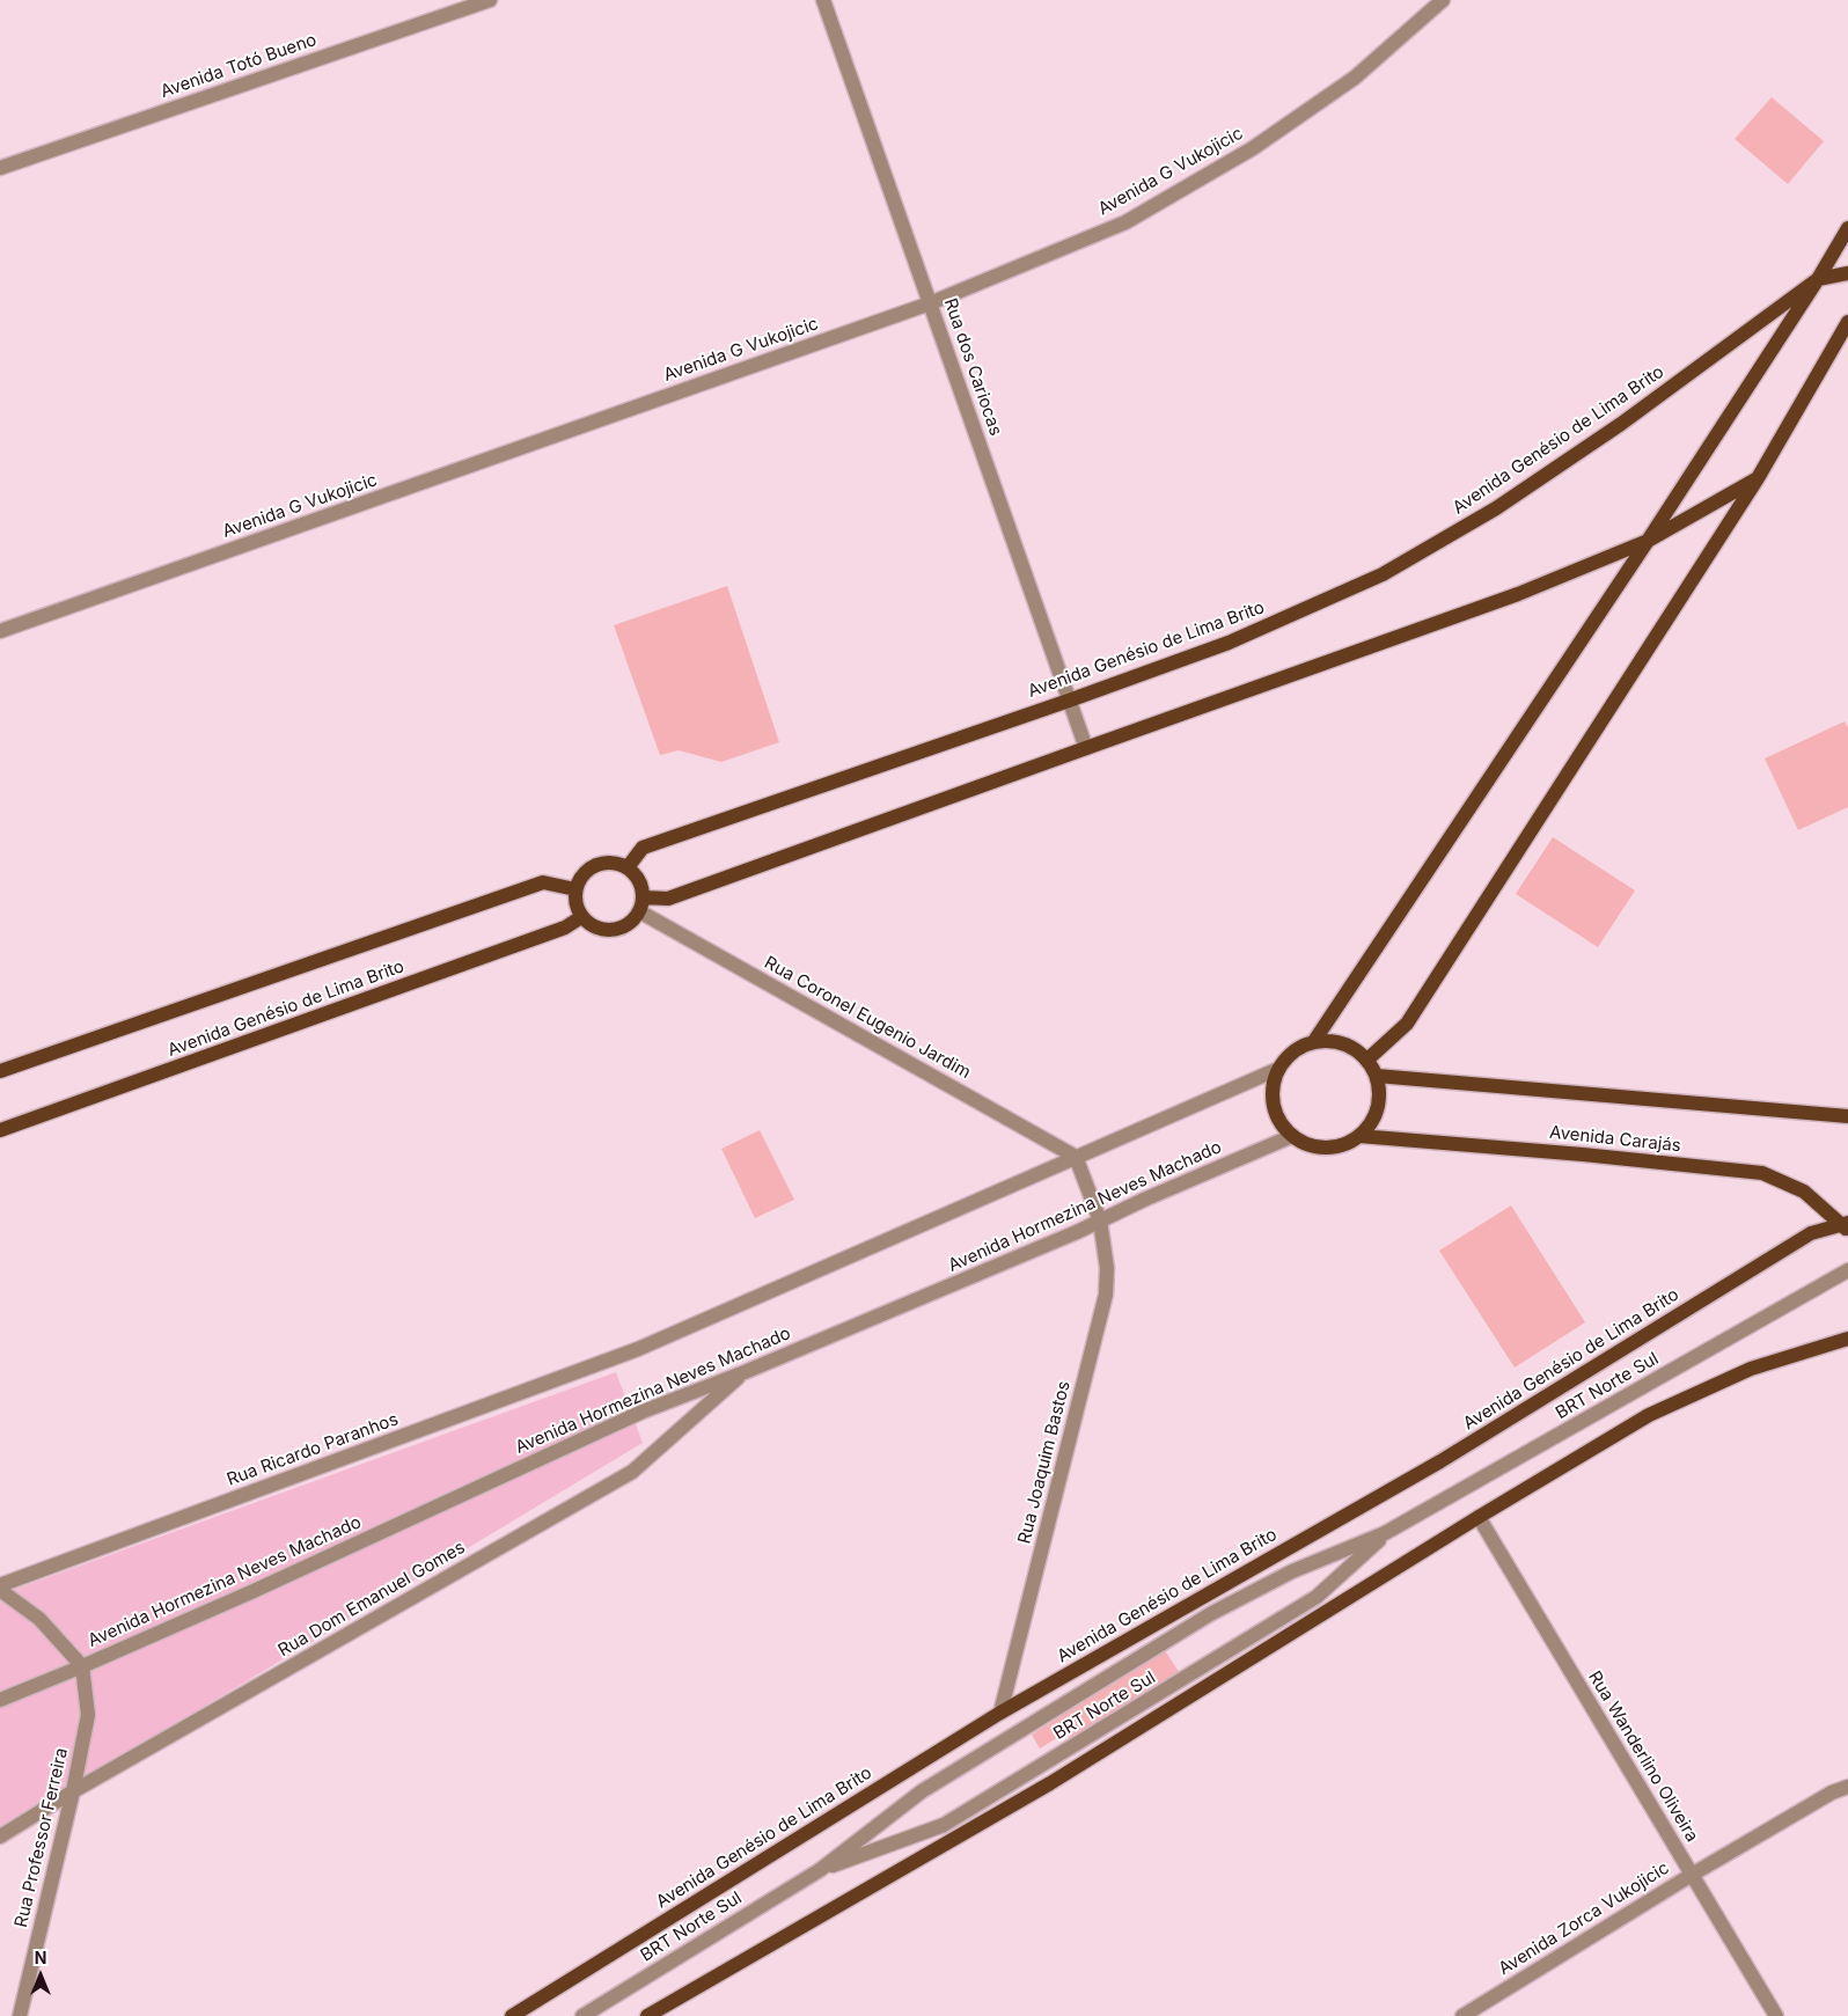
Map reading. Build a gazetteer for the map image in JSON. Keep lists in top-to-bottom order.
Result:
{
  "streets": {
    "main road": ["Avenida Genésio de Lima Brito", "Avenida Carajás"],
    "street": [
      "Avenida Totó Bueno",
      "Avenida G Vukojicic",
      "Rua dos Cariocas",
      "Rua Coronel Eugenio Jardim",
      "Avenida Hormezina Neves Machado",
      "BRT Norte Sul",
      "Rua Ricardo Paranhos",
      "Rua Joaquim Bastos",
      "Rua Dom Emanuel Gomes",
      "Rua Wanderlino Oliveira",
      "Rua Professor Ferreira",
      "Avenida Zorca Vukojicic"
    ]
  },
  "crossings": [
    ["Avenida G Vukojicic", "Rua dos Cariocas"],
    ["Rua dos Cariocas", "Avenida Genésio de Lima Brito"],
    ["Avenida Genésio de Lima Brito", "Rua Coronel Eugenio Jardim"],
    ["Avenida Genésio de Lima Brito", "Avenida Carajás"],
    ["Avenida Genésio de Lima Brito", "Rua Joaquim Bastos"],
    ["Rua Coronel Eugenio Jardim", "Rua Ricardo Paranhos"],
    ["Rua Coronel Eugenio Jardim", "Rua Joaquim Bastos"],
    ["Avenida Carajás", "Avenida Hormezina Neves Machado"],
    ["Avenida Hormezina Neves Machado", "Rua Joaquim Bastos"],
    ["Avenida Hormezina Neves Machado", "Rua Dom Emanuel Gomes"],
    ["Avenida Hormezina Neves Machado", "Rua Professor Ferreira"],
    ["Rua Ricardo Paranhos", "Rua Joaquim Bastos"],
    ["Rua Dom Emanuel Gomes", "Rua Professor Ferreira"],
    ["Rua Wanderlino Oliveira", "Avenida Zorca Vukojicic"]
  ],
  "north": "top"
}
